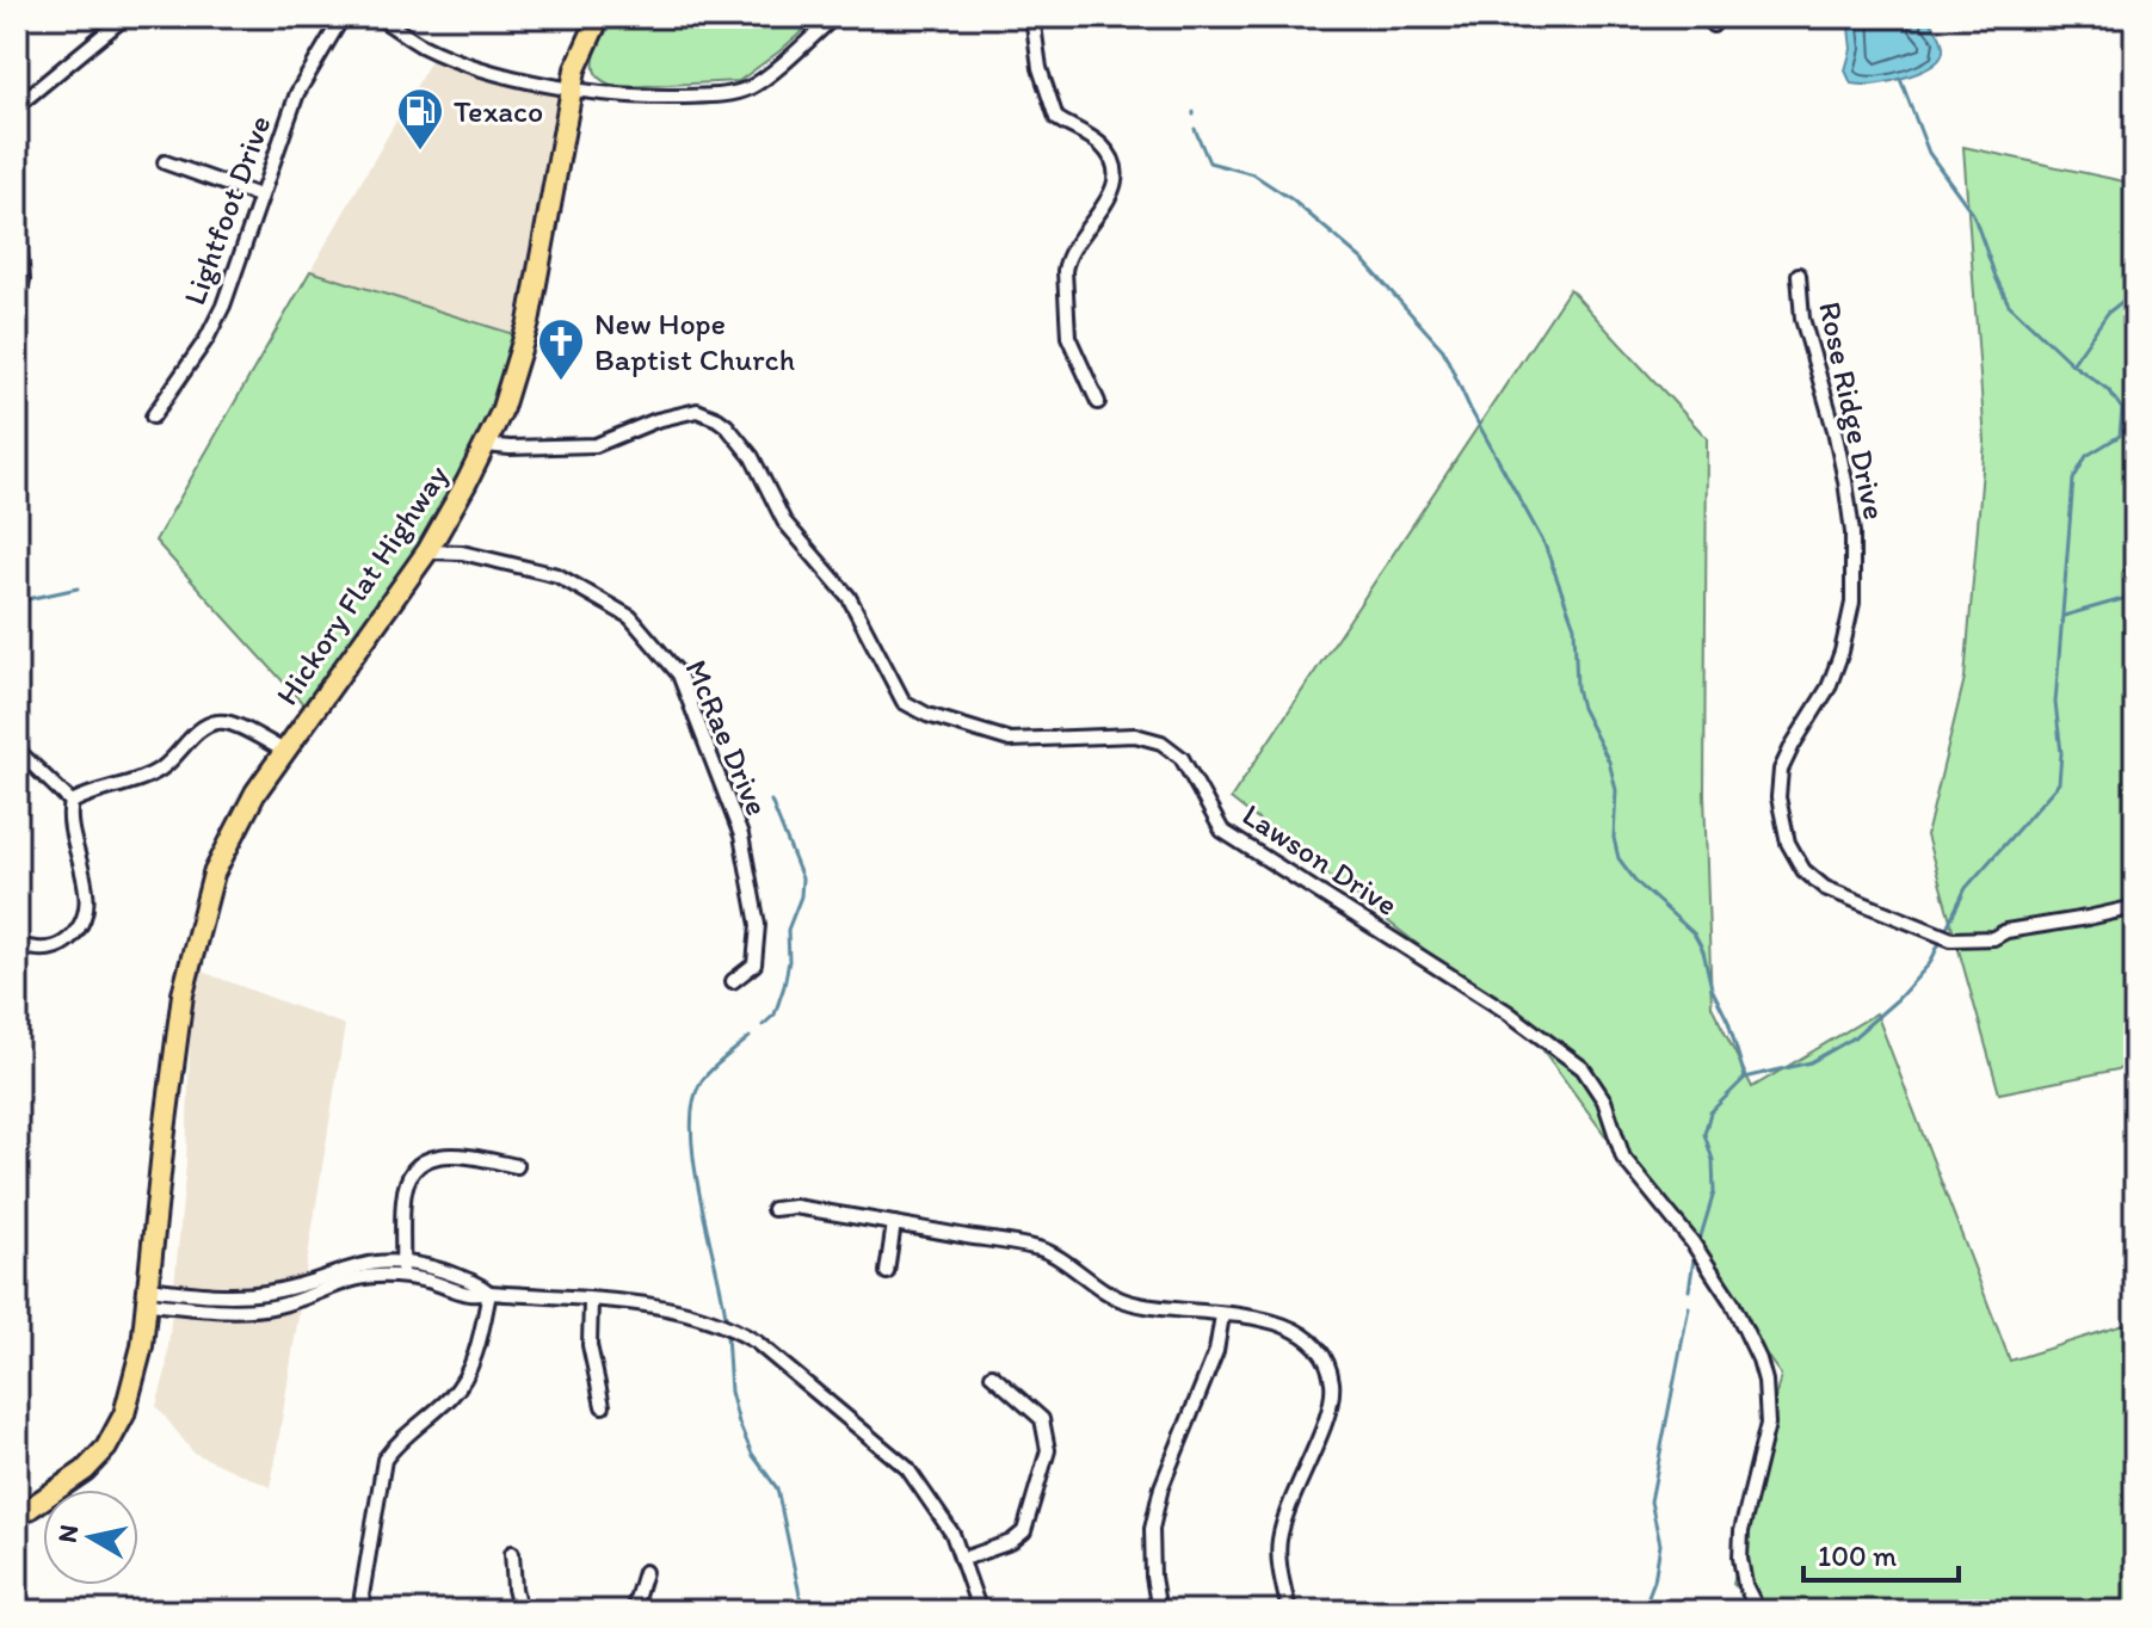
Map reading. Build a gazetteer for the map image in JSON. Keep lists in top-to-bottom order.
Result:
{
  "streets": {
    "main road": ["Hickory Flat Highway"],
    "street": [
      "Lightfoot Drive",
      "Rose Ridge Drive",
      "McRae Drive",
      "Lawson Drive"
    ]
  },
  "crossings": [
    ["Hickory Flat Highway", "McRae Drive"],
    ["Hickory Flat Highway", "Lawson Drive"]
  ],
  "places": {
    "fuel station": ["Texaco"],
    "church": ["New Hope Baptist Church"]
  },
  "scale_bar": "100 m",
  "north": "left"
}
